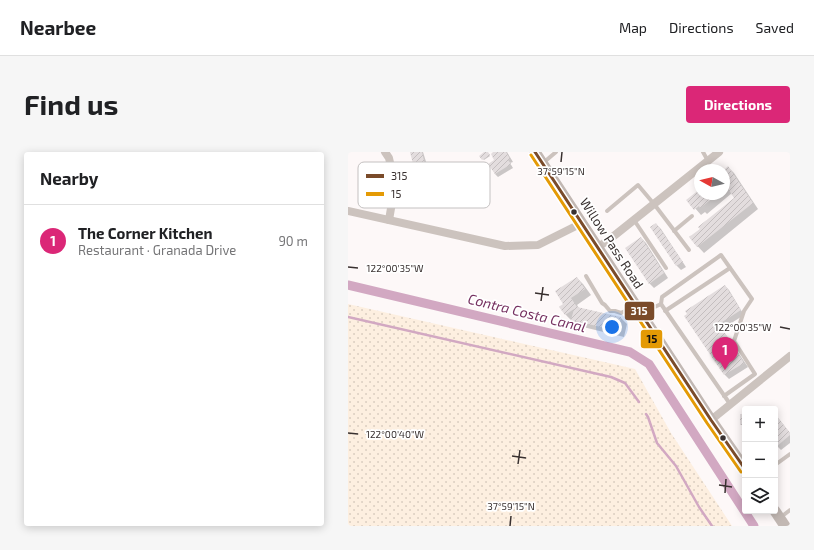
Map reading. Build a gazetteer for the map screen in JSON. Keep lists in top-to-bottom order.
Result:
{
  "streets": {
    "main road": ["Willow Pass Road"]
  },
  "water": ["Contra Costa Canal"],
  "lines": ["transit line 315", "transit line 15"],
  "legend": ["315", "15"],
  "north": "left",
  "page": {
    "header": "Nearbee",
    "nav": ["Map", "Directions", "Saved"],
    "buttons": "Directions",
    "title": "Find us",
    "heading": "Nearby",
    "list": [
      {
        "mark": "1",
        "name": "The Corner Kitchen",
        "note": "Restaurant · Granada Drive",
        "value": "90 m"
      }
    ],
    "pins": "1",
    "map_buttons": ["+", "−"]
  },
  "coordinates": ["37°59'15\"N", "122°00'35\"W", "122°00'40\"W"]
}
